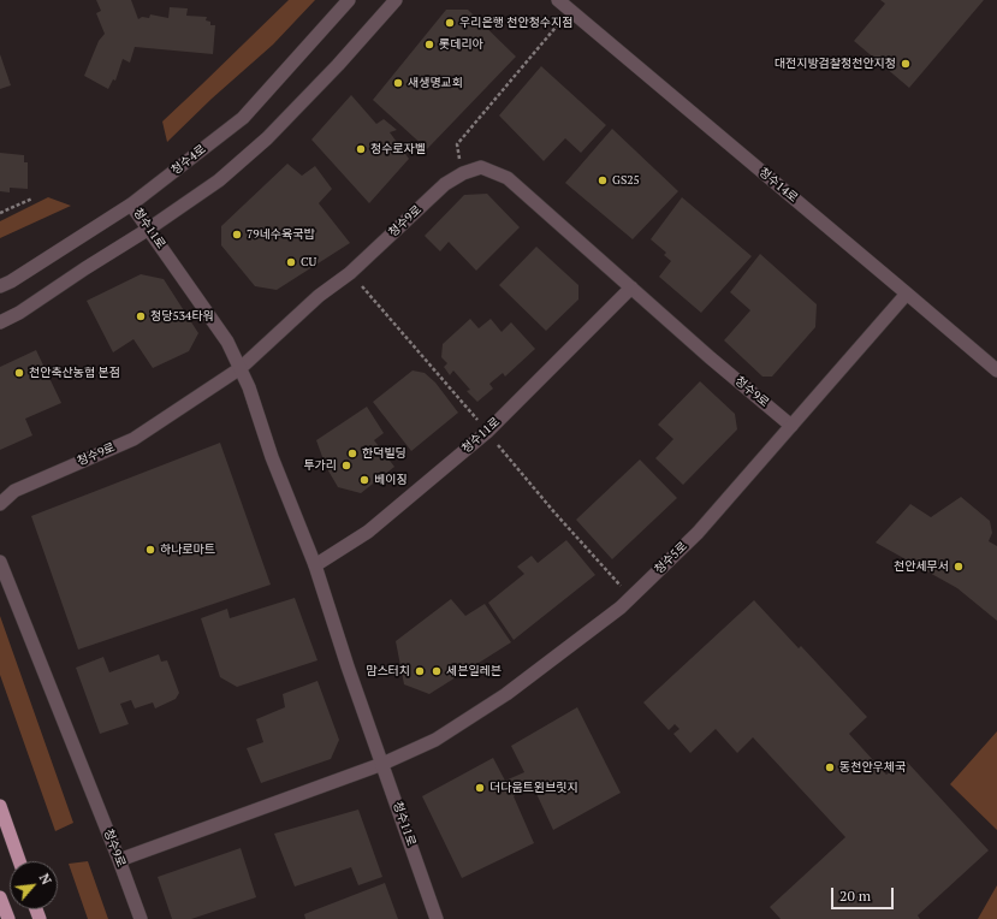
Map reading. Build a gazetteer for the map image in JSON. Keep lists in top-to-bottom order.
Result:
{
  "streets": {
    "street": [
      "청수4로",
      "청수14로",
      "청수9로",
      "청수11로",
      "청수5로"
    ]
  },
  "crossings": [
    ["청수4로", "청수11로"],
    ["청수14로", "청수5로"],
    ["청수9로", "청수11로"],
    ["청수9로", "청수5로"],
    ["청수11로", "청수5로"]
  ],
  "places": [
    "우리은행 천안청수지점",
    "롯데리아",
    "대전지방검찰청천안지청",
    "새생명교회",
    "청수로자벨",
    "GS25",
    "79네수육국밥",
    "CU",
    "청당534타워",
    "천안축산농협 본점",
    "한덕빌딩",
    "투가리",
    "베이징",
    "하나로마트",
    "천안세무서",
    "맘스터치",
    "세븐일레븐",
    "동천안우체국",
    "더다움트윈브릿지"
  ],
  "scale_bar": "20 m",
  "north": "top right"
}
